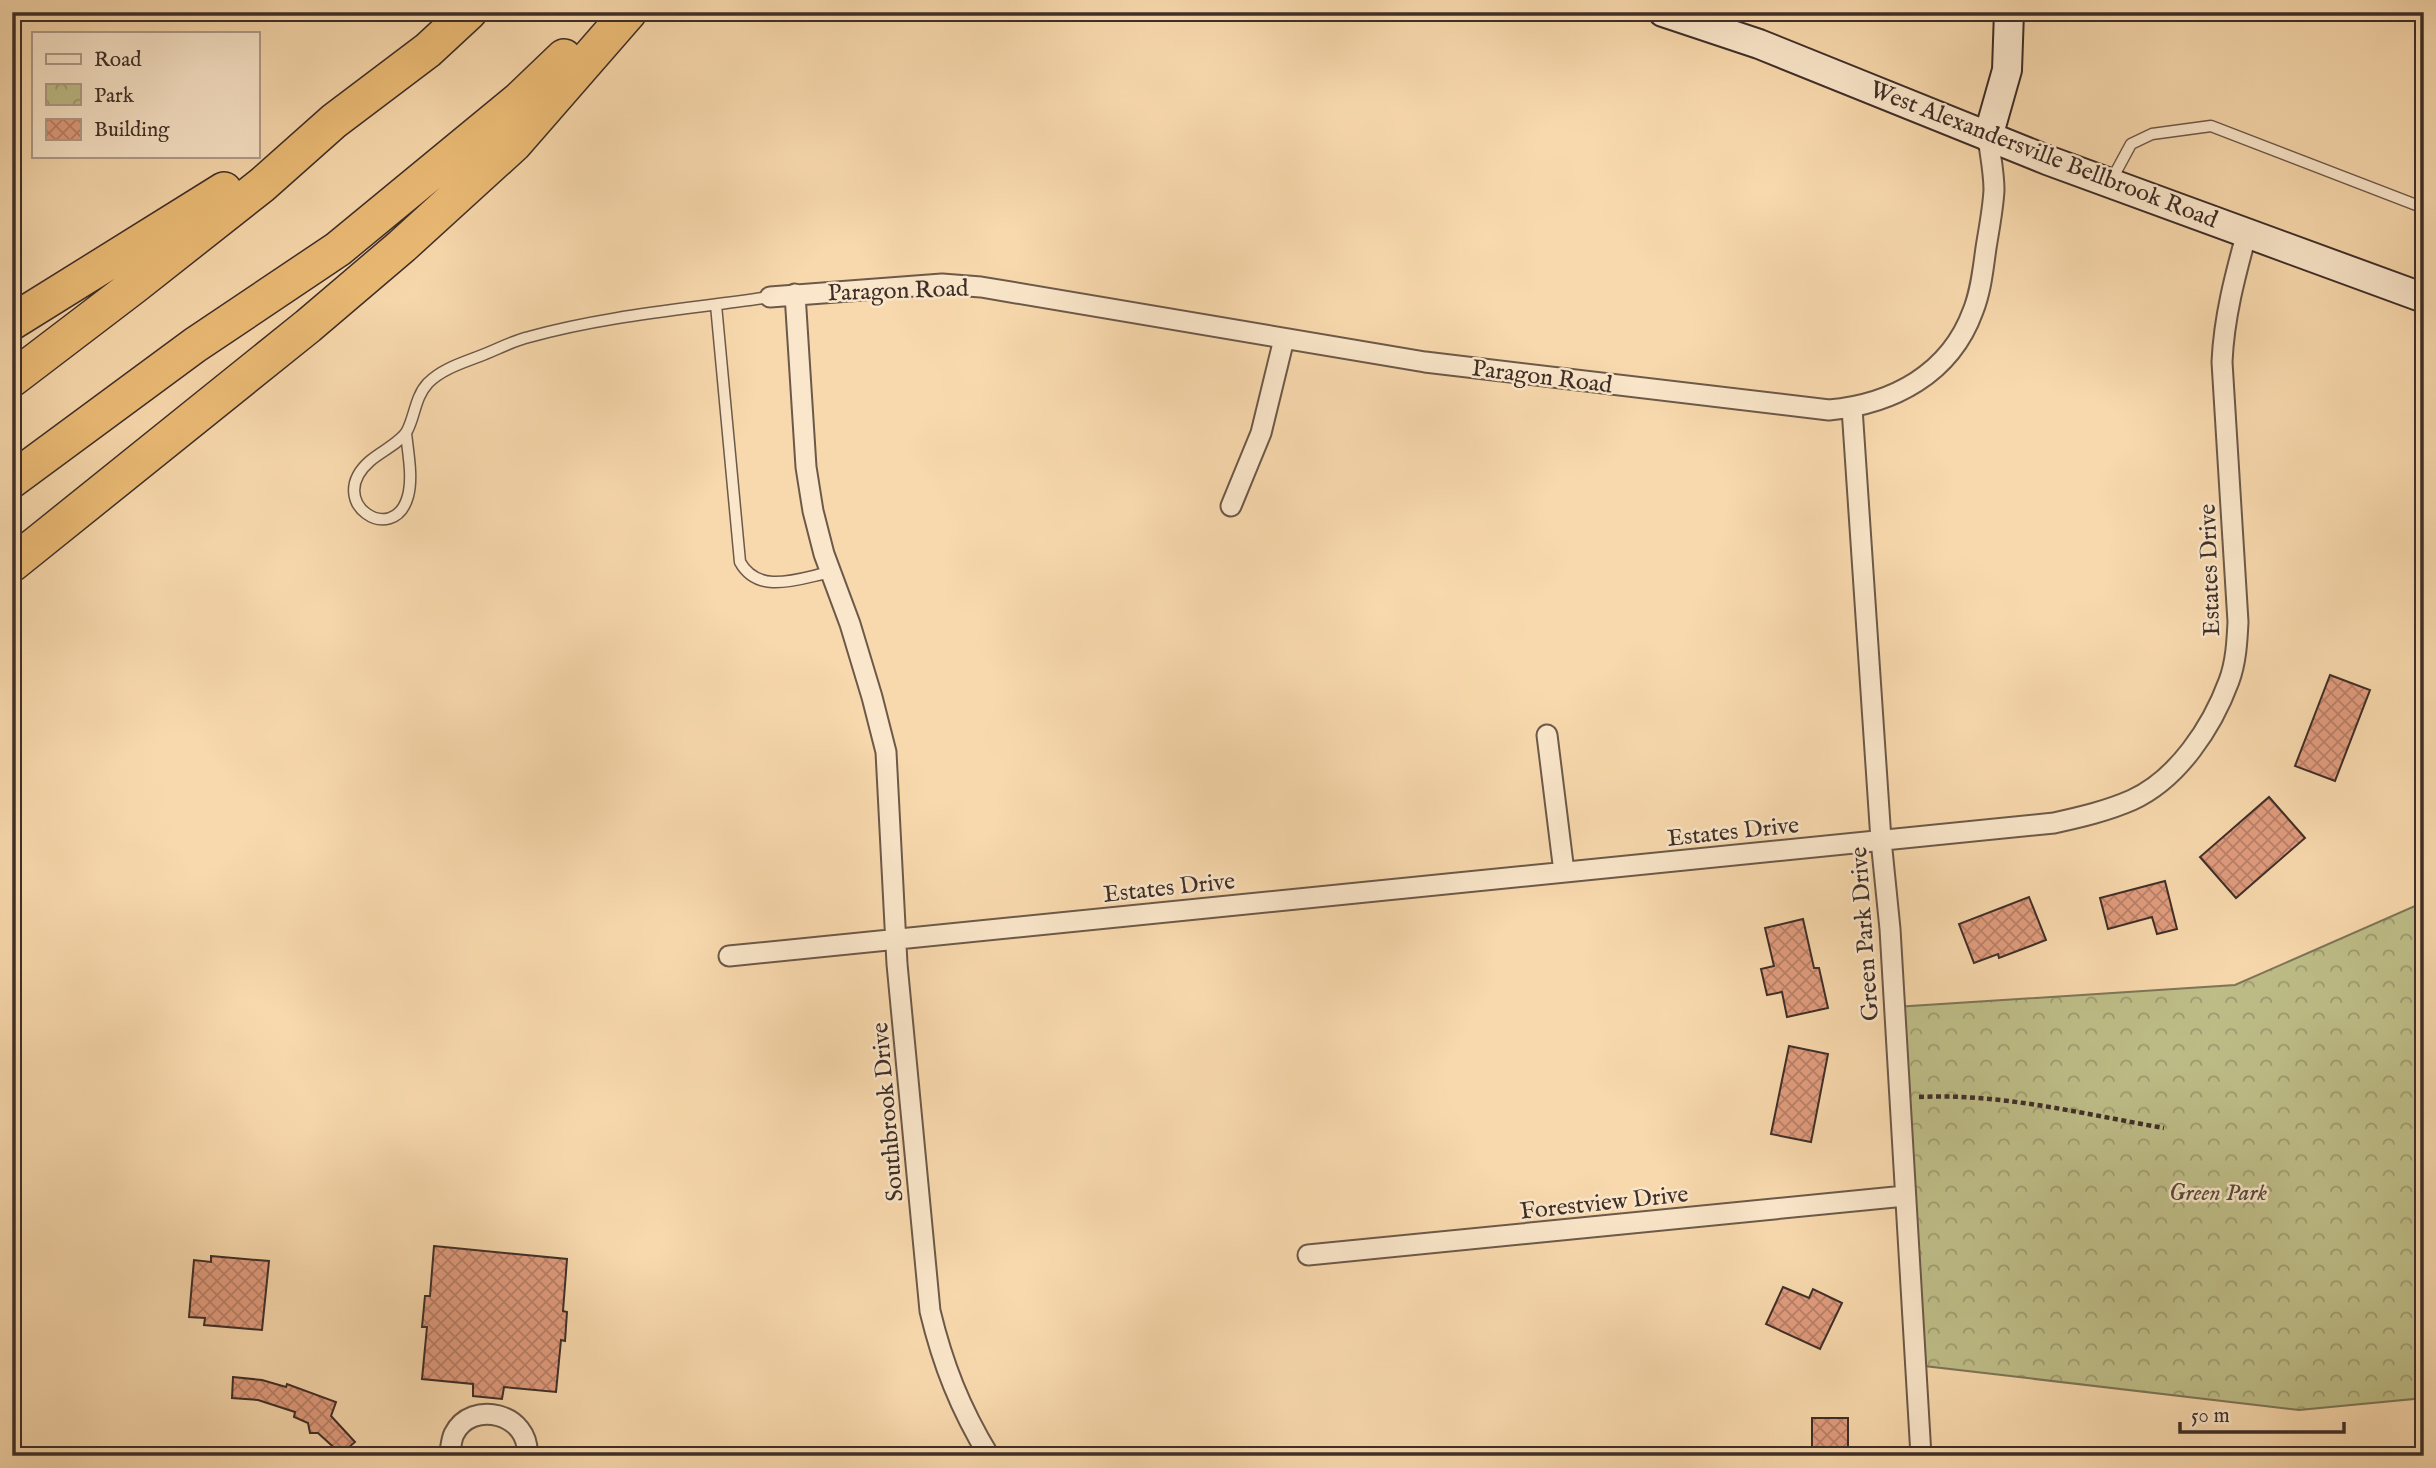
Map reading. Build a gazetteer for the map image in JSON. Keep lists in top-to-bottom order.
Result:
{
  "streets": {
    "main road": ["West Alexandersville Bellbrook Road", "Paragon Road"],
    "street": [
      "Estates Drive",
      "Green Park Drive",
      "Southbrook Drive",
      "Forestview Drive"
    ]
  },
  "crossings": [
    ["West Alexandersville Bellbrook Road", "Paragon Road"],
    ["West Alexandersville Bellbrook Road", "Estates Drive"],
    ["Paragon Road", "Green Park Drive"],
    ["Paragon Road", "Southbrook Drive"],
    ["Estates Drive", "Green Park Drive"],
    ["Estates Drive", "Southbrook Drive"],
    ["Green Park Drive", "Forestview Drive"]
  ],
  "parks": ["Green Park"],
  "legend": ["Road", "Park", "Building"],
  "scale_bar": "50 m"
}
